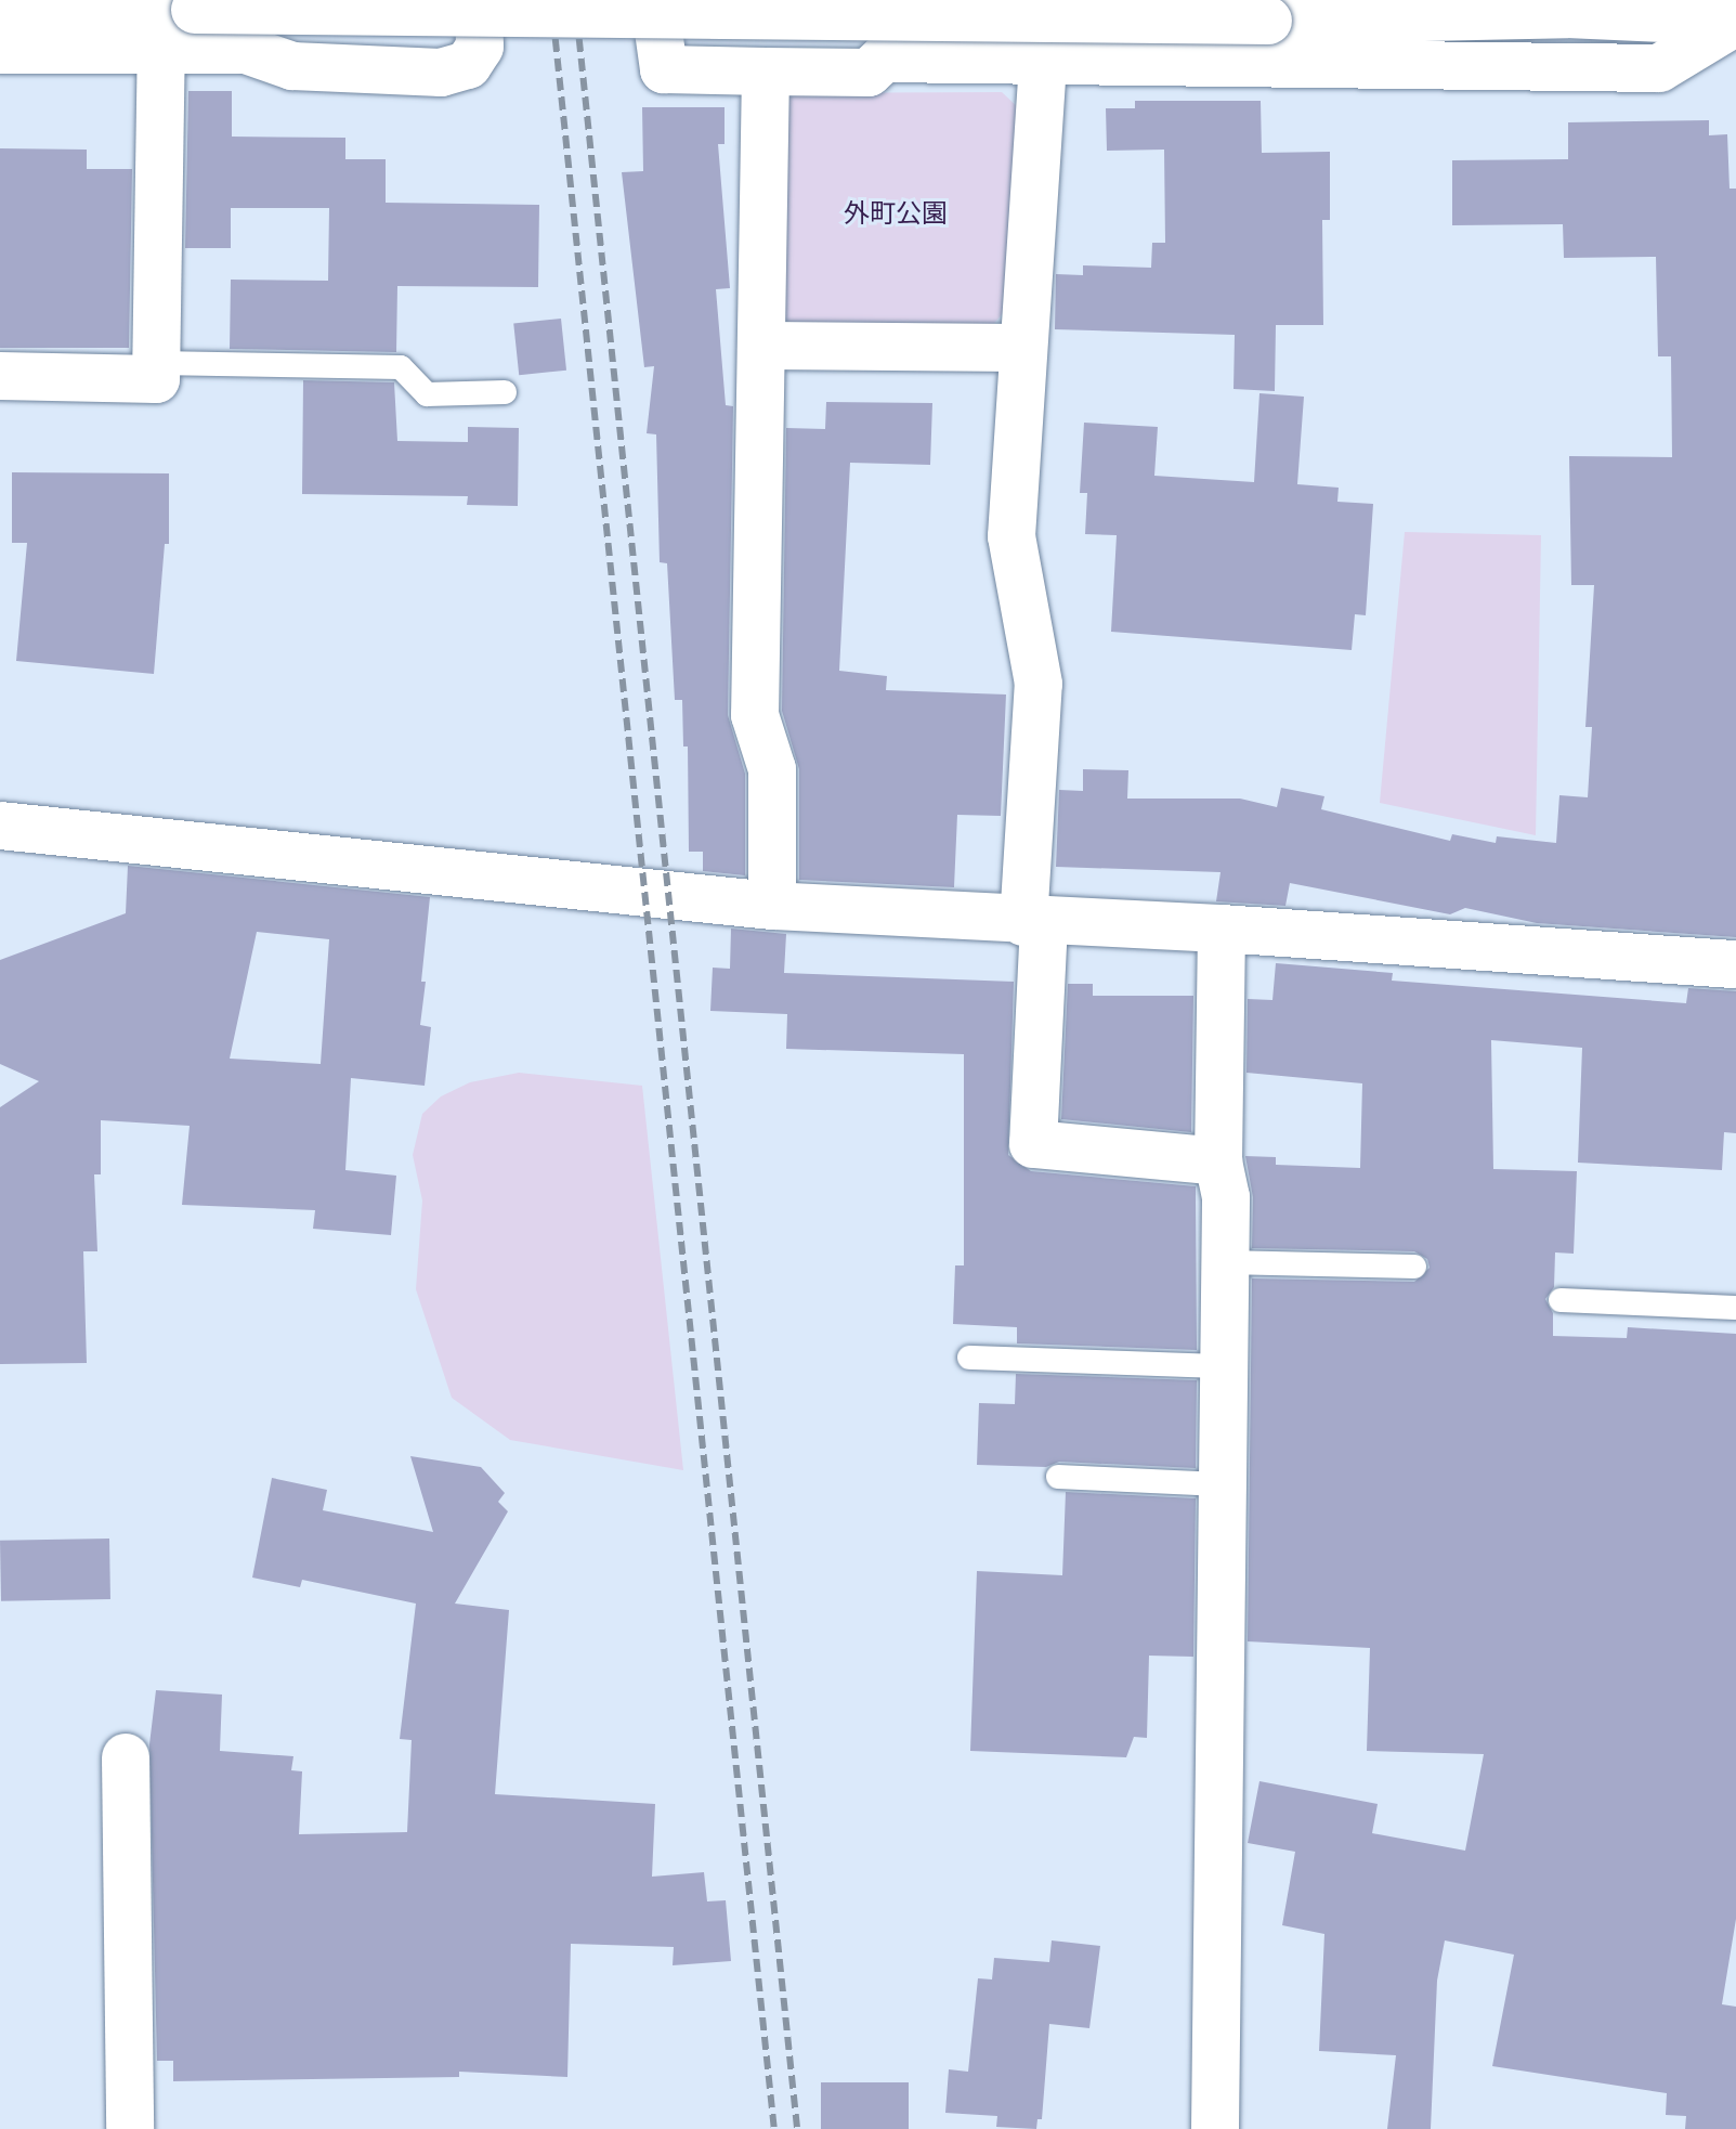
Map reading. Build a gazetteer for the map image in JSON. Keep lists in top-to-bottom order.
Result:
{
  "parks": ["外町公園"]
}
